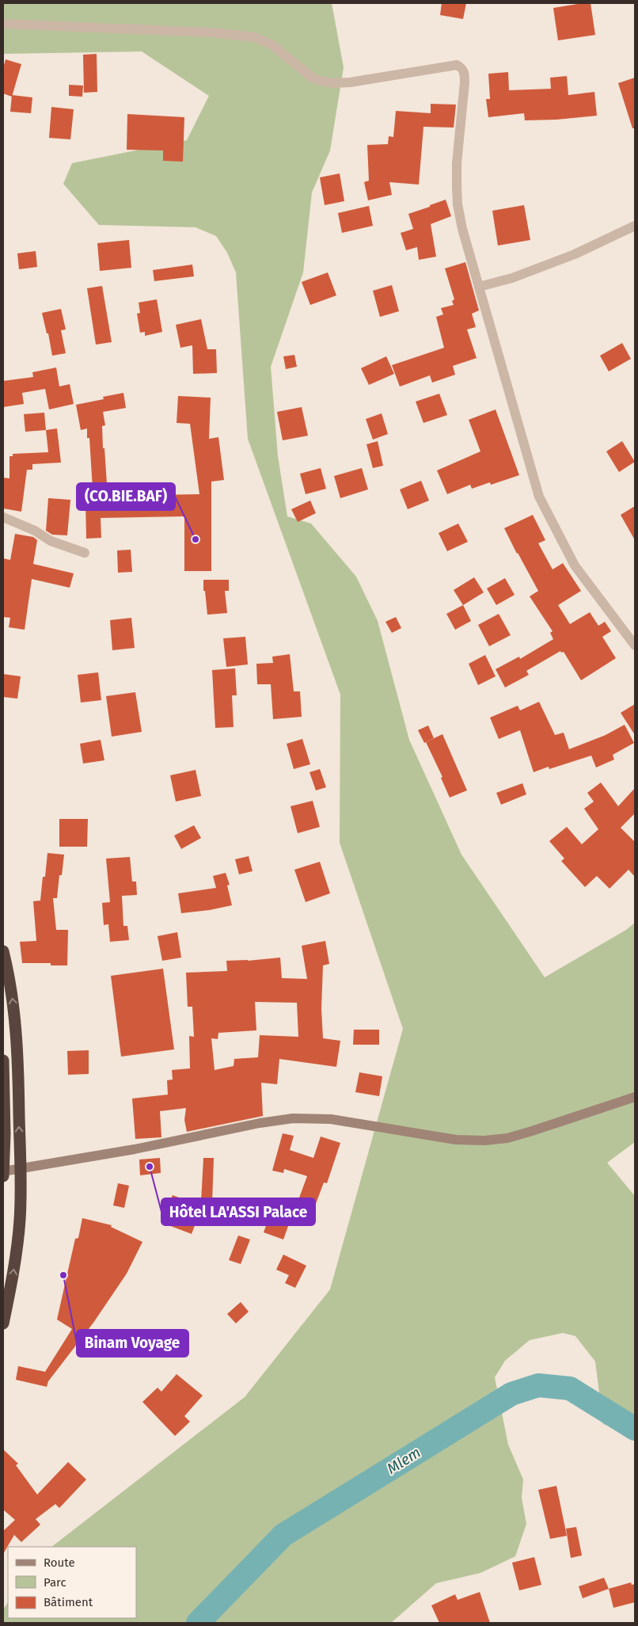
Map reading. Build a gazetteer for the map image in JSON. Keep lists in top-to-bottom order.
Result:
{
  "water": ["Mlem"],
  "places": ["(CO.BIE.BAF)", "Hôtel LA'ASSI Palace", "Binam Voyage"],
  "legend": ["Route", "Parc", "Bâtiment"]
}
